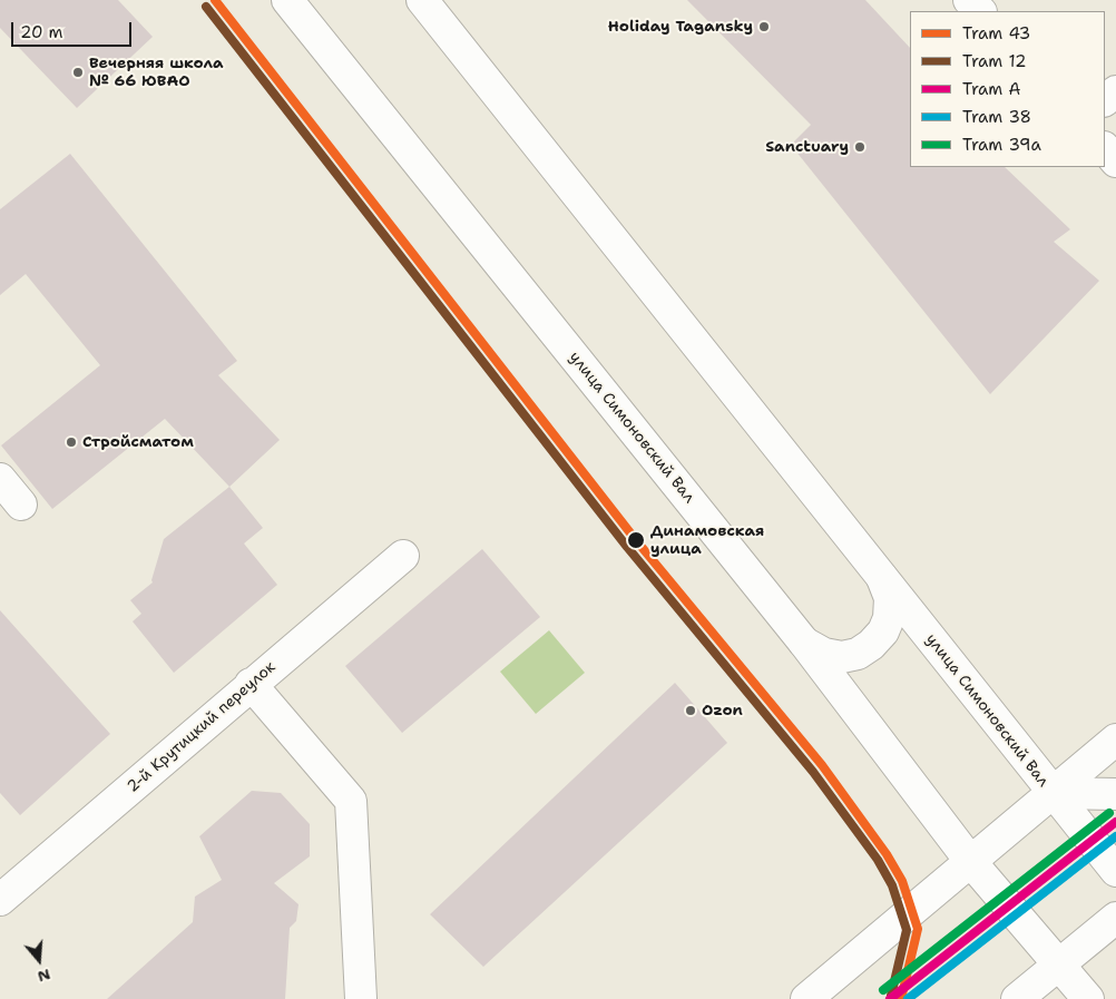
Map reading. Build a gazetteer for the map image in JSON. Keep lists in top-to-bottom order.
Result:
{
  "streets": {
    "main road": ["улица Симоновский Вал", "2-й Крутицкий переулок"]
  },
  "places": [
    "Holiday Tagansky",
    "Вечерняя школа № 66 ЮВАО",
    "Sanctuary",
    "Стройсматом",
    "Динамовская улица",
    "Ozon"
  ],
  "lines": [
    "tram line 43",
    "tram line 12",
    "tram line 39а",
    "tram line А",
    "tram line 38"
  ],
  "legend": [
    "Tram 43",
    "Tram 12",
    "Tram А",
    "Tram 38",
    "Tram 39а"
  ],
  "scale_bar": "20 m",
  "north": "bottom"
}
